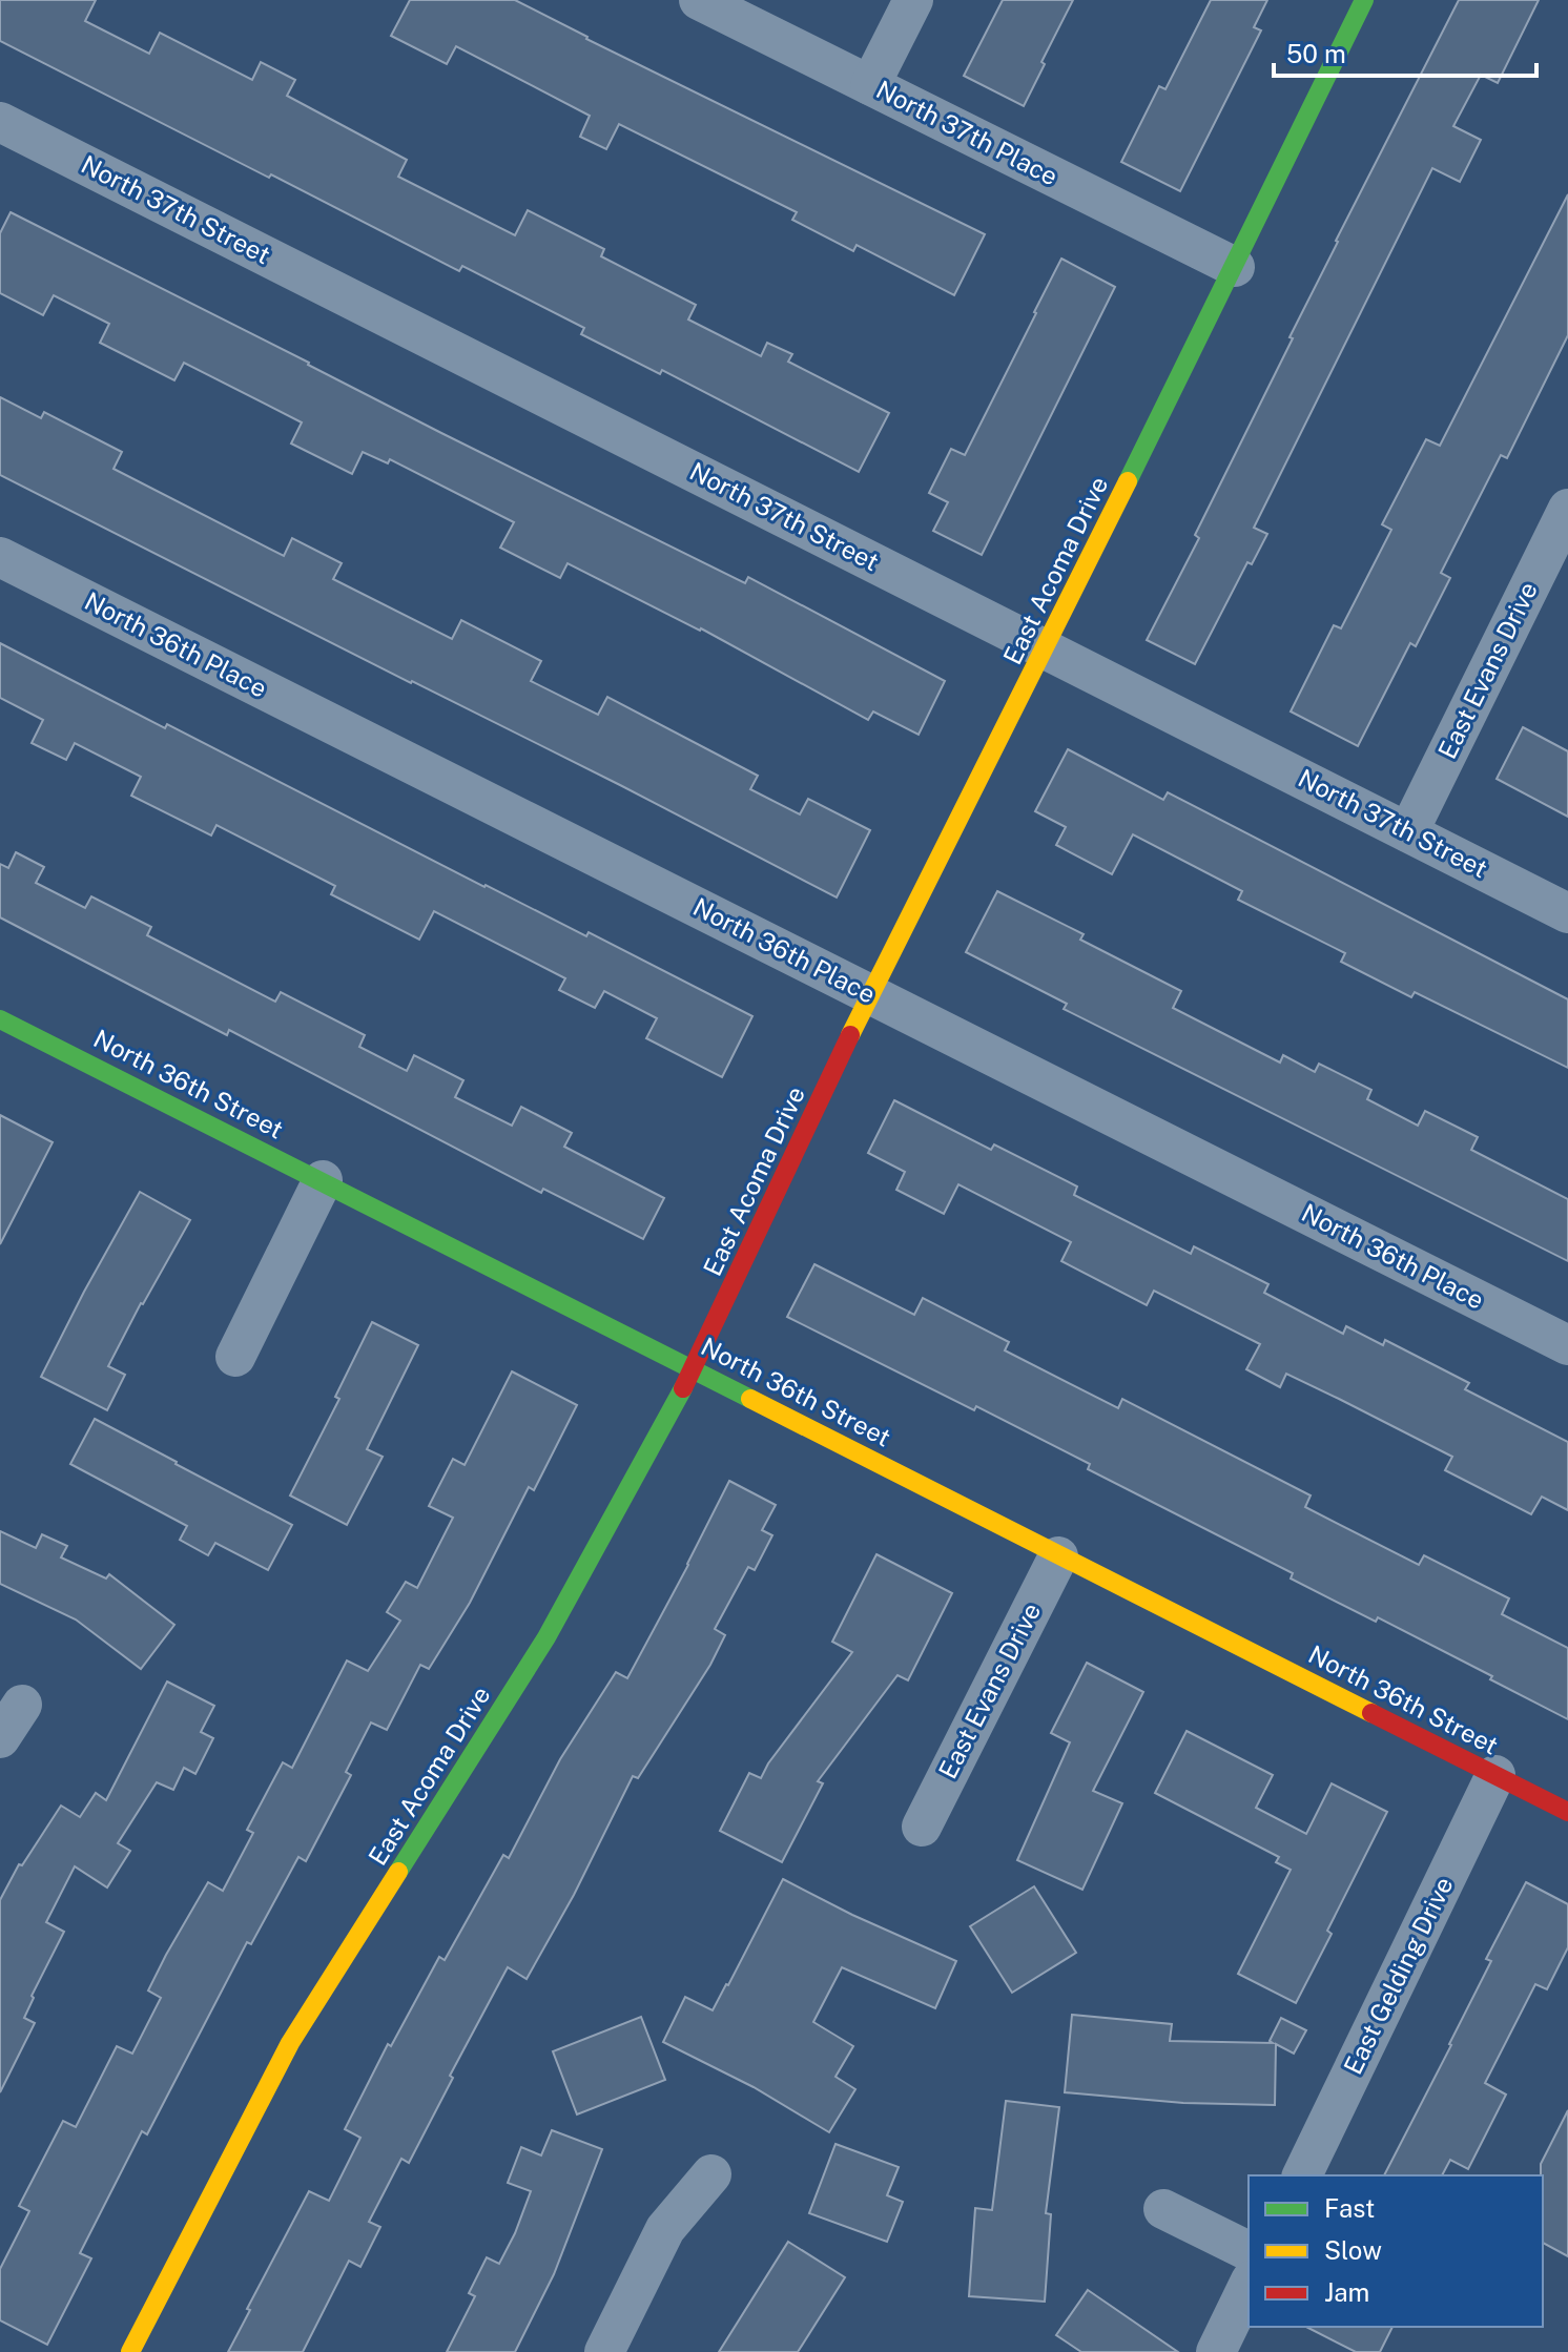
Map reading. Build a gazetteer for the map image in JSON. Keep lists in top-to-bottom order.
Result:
{
  "streets": {
    "street": [
      "North 37th Place",
      "North 37th Street",
      "East Acoma Drive",
      "North 36th Place",
      "East Evans Drive",
      "North 36th Street",
      "East Gelding Drive"
    ]
  },
  "crossings": [
    ["North 37th Place", "East Acoma Drive"],
    ["North 37th Street", "East Acoma Drive"],
    ["North 37th Street", "East Evans Drive"],
    ["East Acoma Drive", "North 36th Place"],
    ["East Acoma Drive", "North 36th Street"],
    ["East Evans Drive", "North 36th Street"],
    ["North 36th Street", "East Gelding Drive"]
  ],
  "legend": ["Fast", "Slow", "Jam"],
  "scale_bar": "50 m"
}
